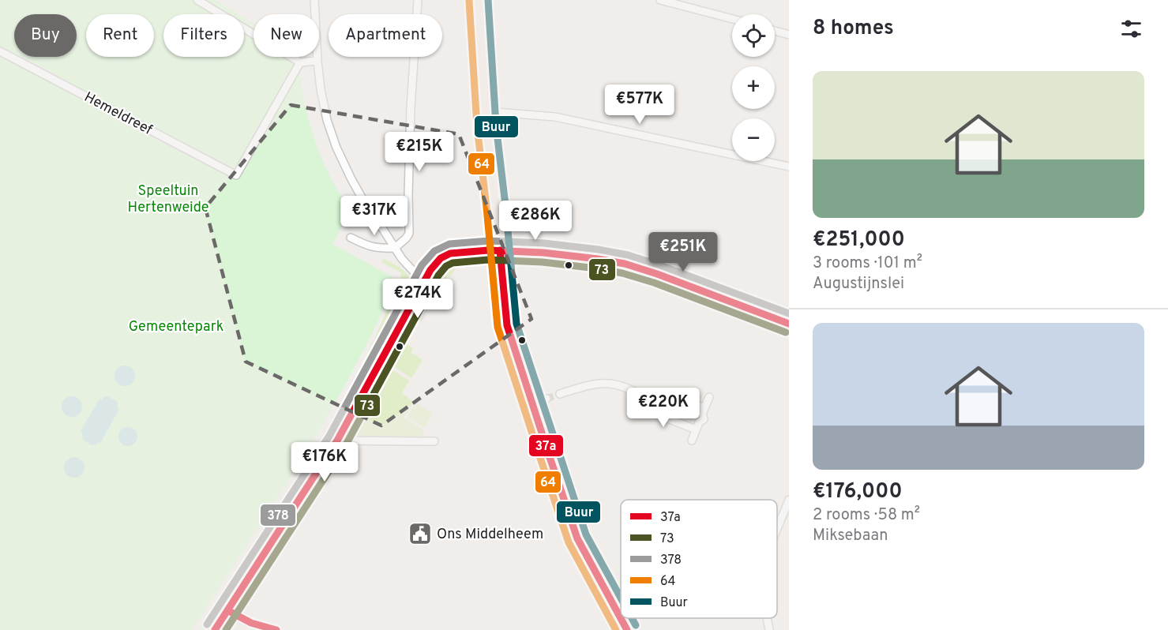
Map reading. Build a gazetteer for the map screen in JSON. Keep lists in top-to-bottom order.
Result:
{
  "streets": {
    "street": ["Hemeldreef"]
  },
  "parks": ["Speeltuin Hertenweide", "Gemeentepark"],
  "places": {
    "public building": ["Ons Middelheem"]
  },
  "lines": [
    "transit line Buur",
    "transit line 64",
    "transit line 378",
    "transit line 37a",
    "transit line 73"
  ],
  "legend": [
    "37a",
    "73",
    "378",
    "64",
    "Buur"
  ],
  "page": {
    "heading": "8 homes",
    "map_buttons": ["+", "−"],
    "chip": [
      "Buy",
      "Rent",
      "Filters",
      "New",
      "Apartment"
    ],
    "list": [
      {
        "name": "€251,000",
        "note": "3 rooms · 101 m² · Augustijnslei"
      },
      {
        "name": "€176,000",
        "note": "2 rooms · 58 m² · Miksebaan"
      }
    ],
    "price": [
      "€577K",
      "€215K",
      "€317K",
      "€286K",
      "€251K",
      "€274K",
      "€220K",
      "€176K"
    ]
  }
}
